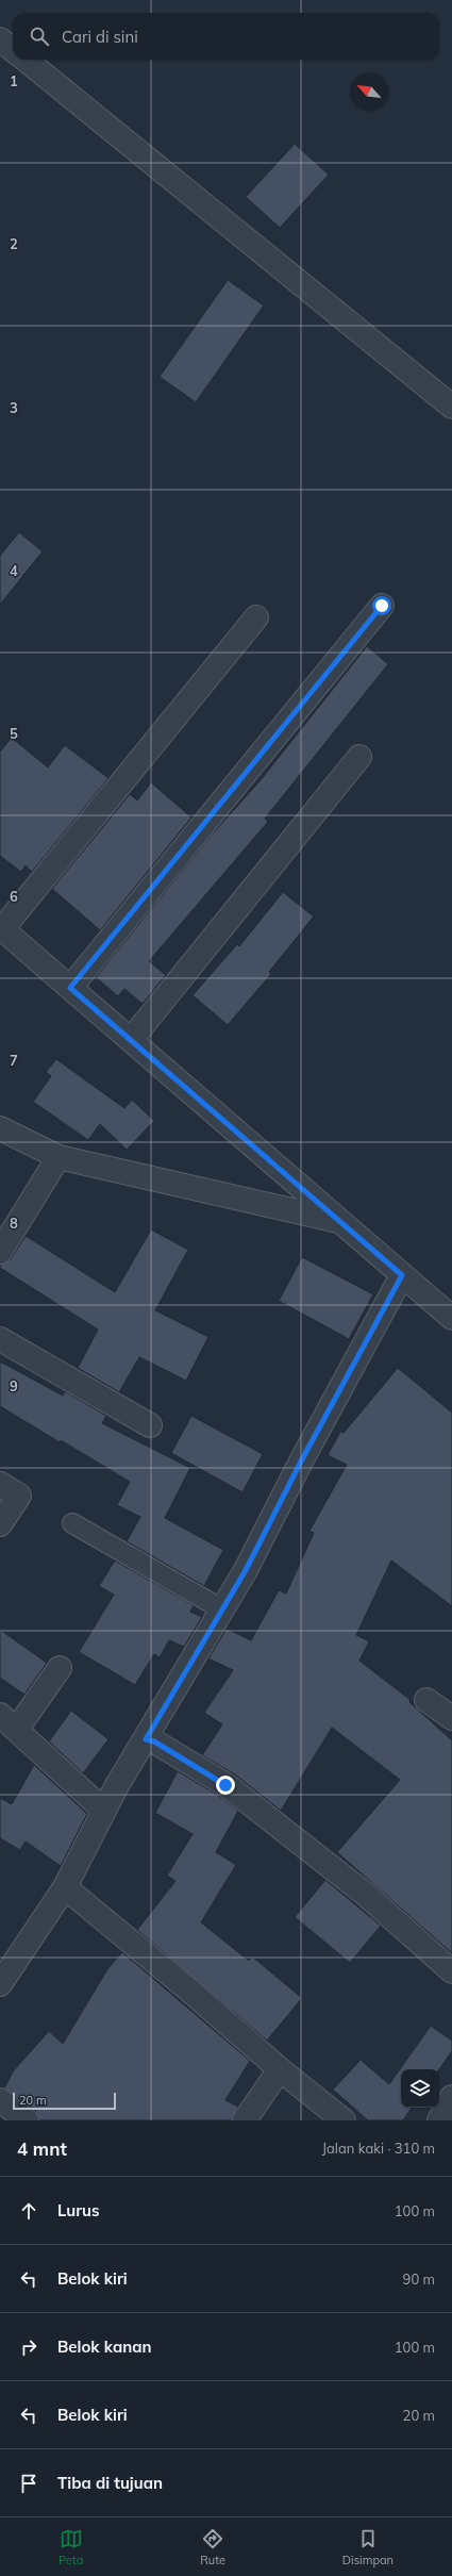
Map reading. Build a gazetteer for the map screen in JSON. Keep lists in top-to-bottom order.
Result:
{
  "scale_bar": "20 m",
  "north": "top left",
  "page": {
    "search": "Cari di sini",
    "scale": "20 m",
    "heading": ["4 mnt", "Jalan kaki · 310 m"],
    "list": [
      ["Lurus", "100 m"],
      ["Belok kiri", "90 m"],
      ["Belok kanan", "100 m"],
      ["Belok kiri", "20 m"],
      "Tiba di tujuan"
    ],
    "nav": ["Peta", "Rute", "Disimpan"]
  },
  "grid": {
    "rows": [
      "1",
      "2",
      "3",
      "4",
      "5",
      "6",
      "7",
      "8",
      "9"
    ]
  }
}
